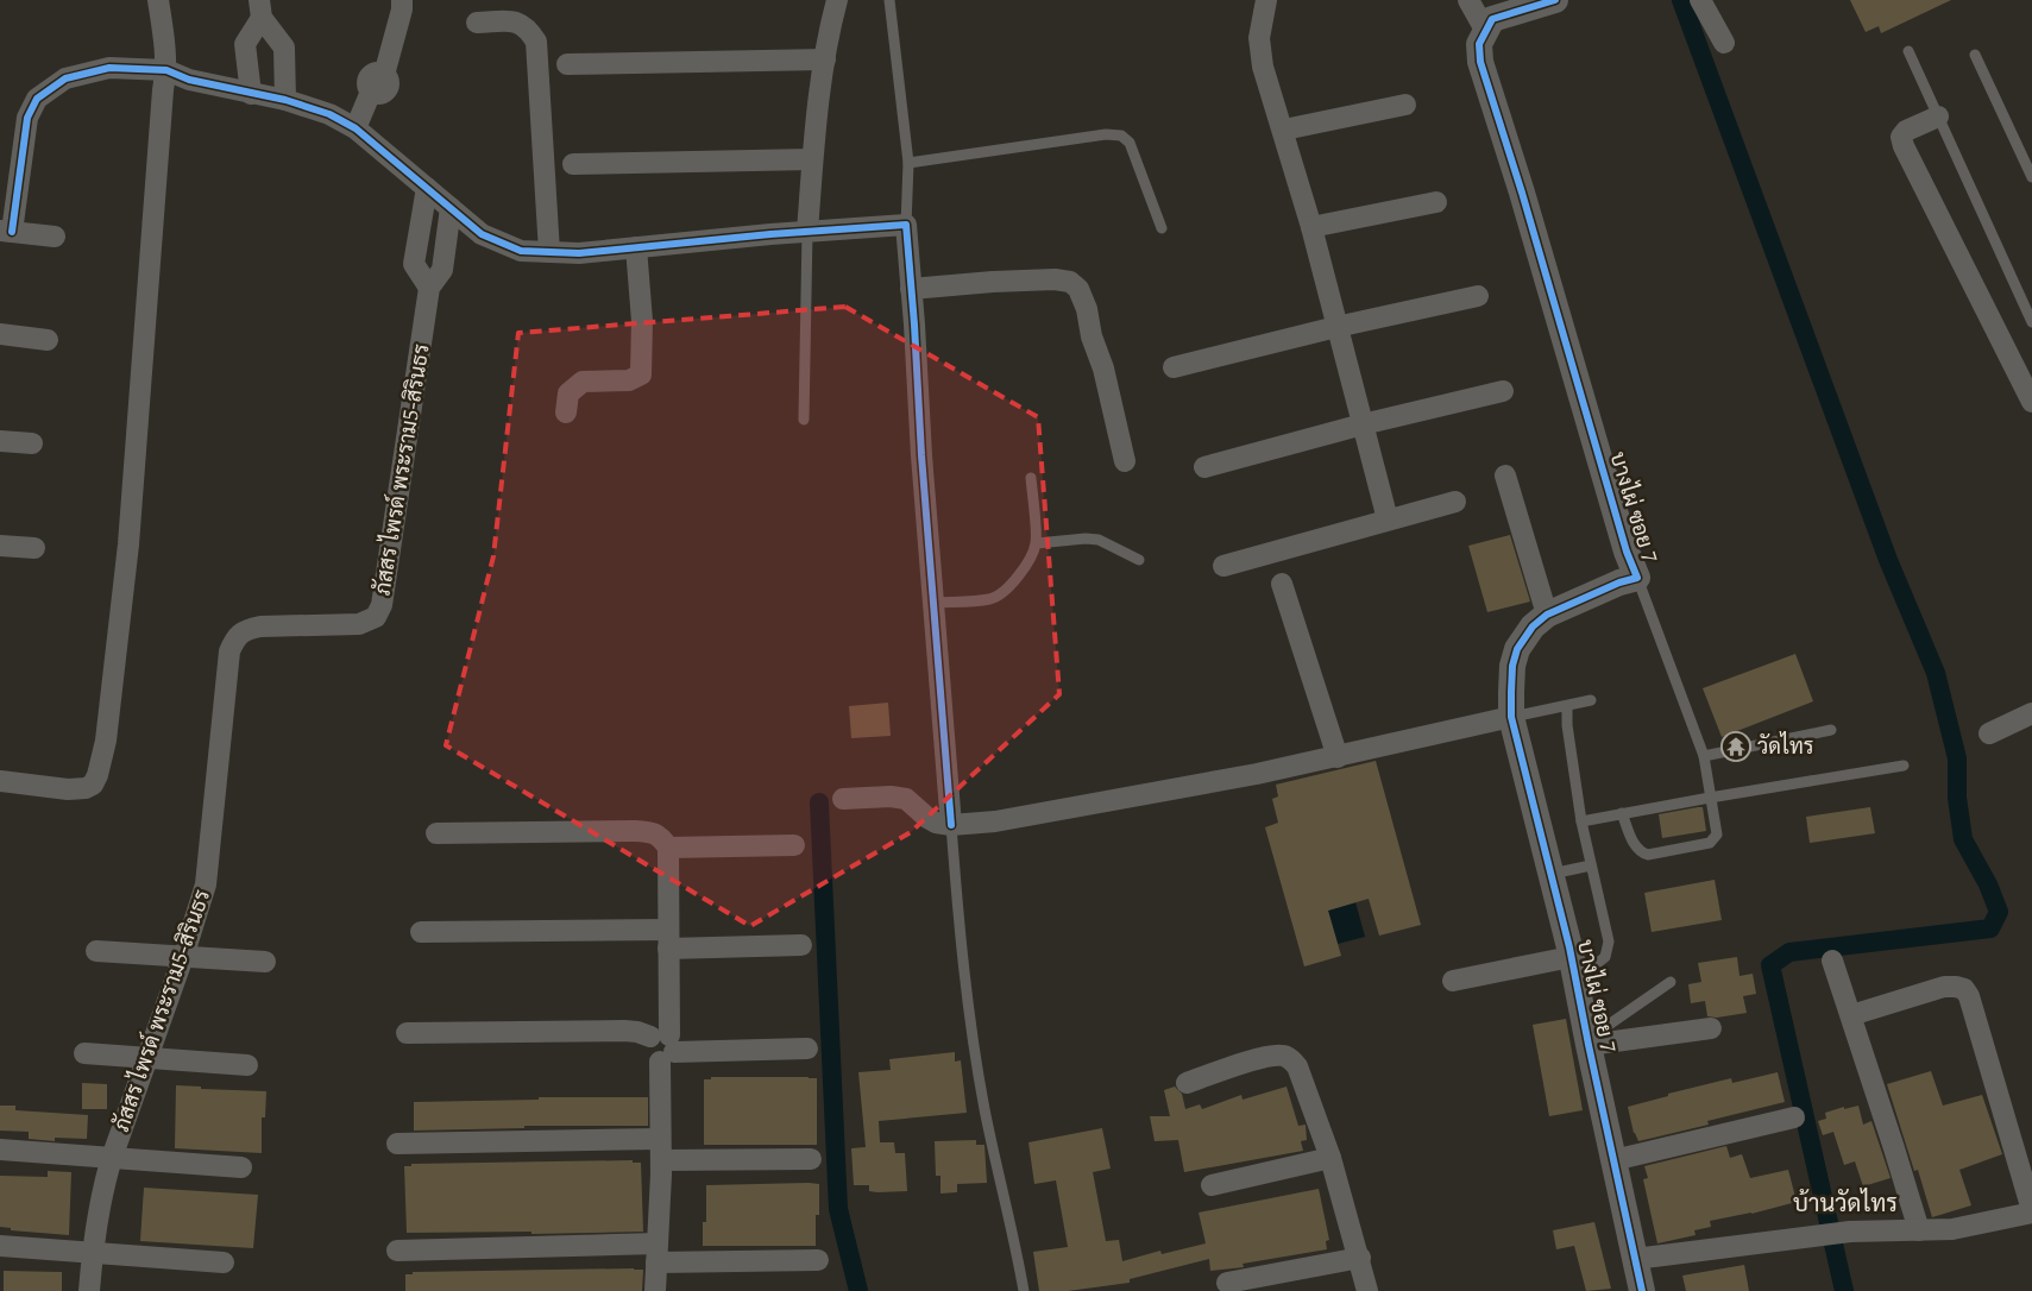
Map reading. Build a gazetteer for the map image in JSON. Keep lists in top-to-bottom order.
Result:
{
  "streets": {
    "street": ["ภัสสร ไพรด์ พระราม5-สิรินธร", "บางไผ่ ซอย 7"]
  },
  "districts": ["บ้านวัดไทร"],
  "places": {
    "temple": ["วัดไทร"]
  }
}
